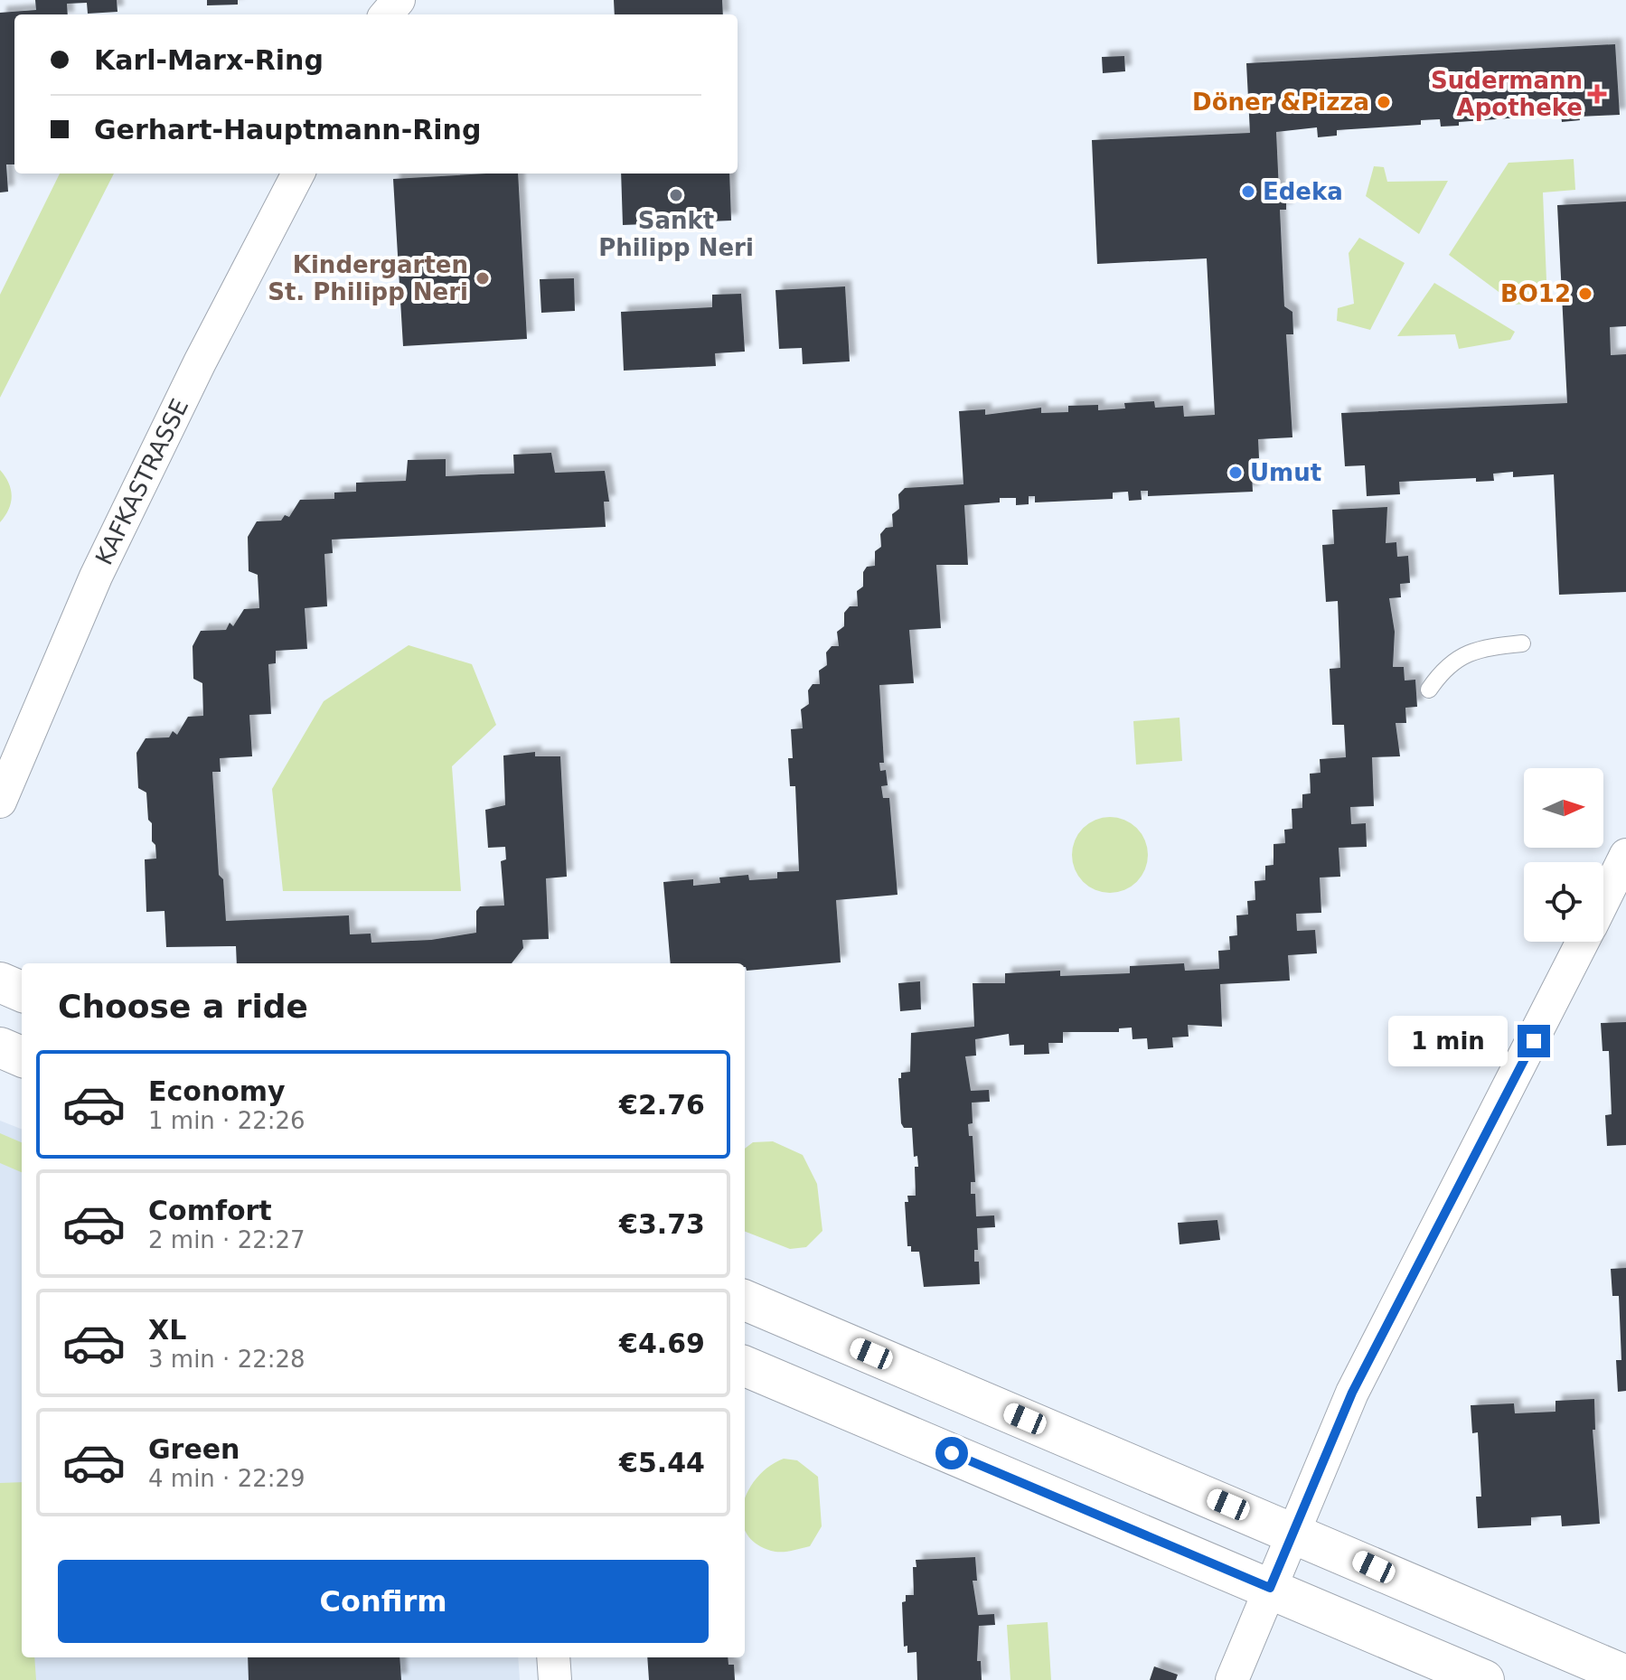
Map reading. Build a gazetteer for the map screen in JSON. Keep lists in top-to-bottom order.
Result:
{
  "streets": {
    "street": ["KAFKASTRASSE"]
  },
  "places": {
    "health": ["Sudermann Apotheke"],
    "other": [
      "Döner &Pizza",
      "Edeka",
      "Sankt Philipp Neri",
      "Kindergarten St. Philipp Neri",
      "BO12",
      "Umut"
    ]
  },
  "north": "right",
  "page": {
    "banner": ["Karl-Marx-Ring", "Gerhart-Hauptmann-Ring"],
    "heading": "Choose a ride",
    "bubble": "1 min",
    "list": [
      {
        "name": "Economy",
        "note": "1 min · 22:26",
        "value": "€2.76"
      },
      {
        "name": "Comfort",
        "note": "2 min · 22:27",
        "value": "€3.73"
      },
      {
        "name": "XL",
        "note": "3 min · 22:28",
        "value": "€4.69"
      },
      {
        "name": "Green",
        "note": "4 min · 22:29",
        "value": "€5.44"
      }
    ],
    "buttons": "Confirm"
  }
}
